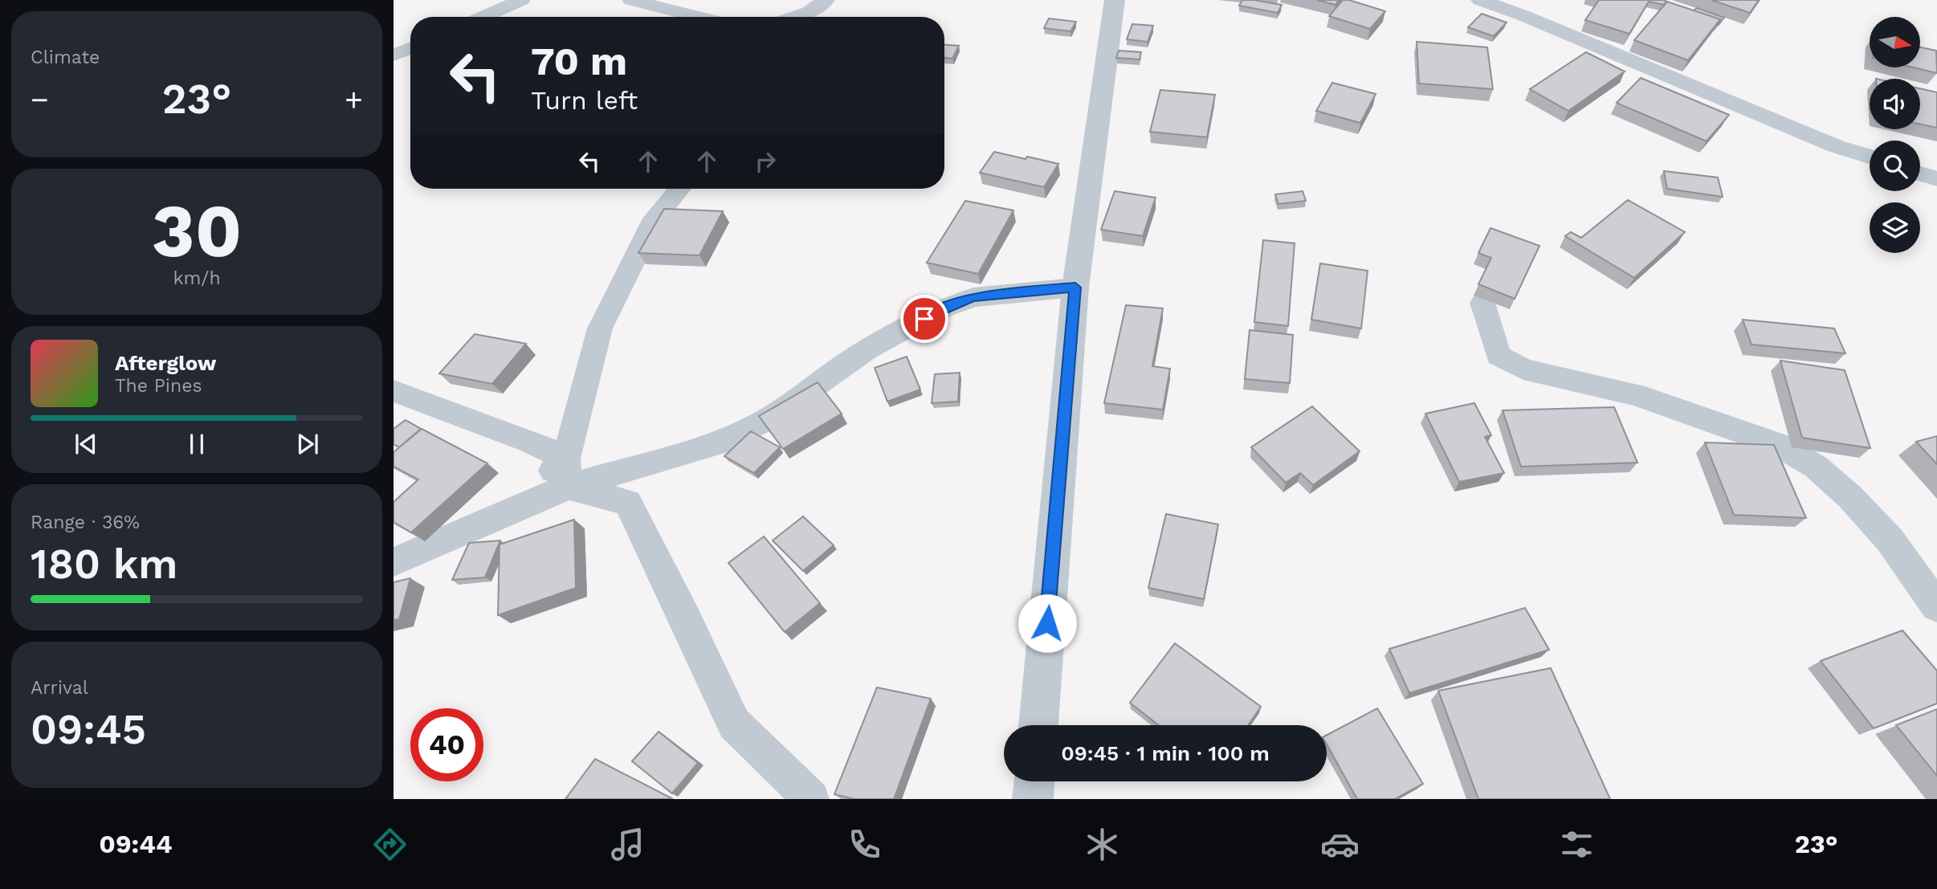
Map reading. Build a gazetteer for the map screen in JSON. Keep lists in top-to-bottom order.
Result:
{
  "north": "right",
  "page": {
    "tile": [
      "Climate",
      ["30", "km/h"],
      ["Range · 36%", "180 km"],
      ["Arrival", "09:45"]
    ],
    "turn": ["70 m", "Turn left"],
    "heat": ["−", "23°", "+"],
    "song": ["Afterglow", "The Pines"],
    "limit": "40",
    "trip": "09:45 · 1 min · 100 m",
    "tabs": ["09:44", "23°"]
  }
}
